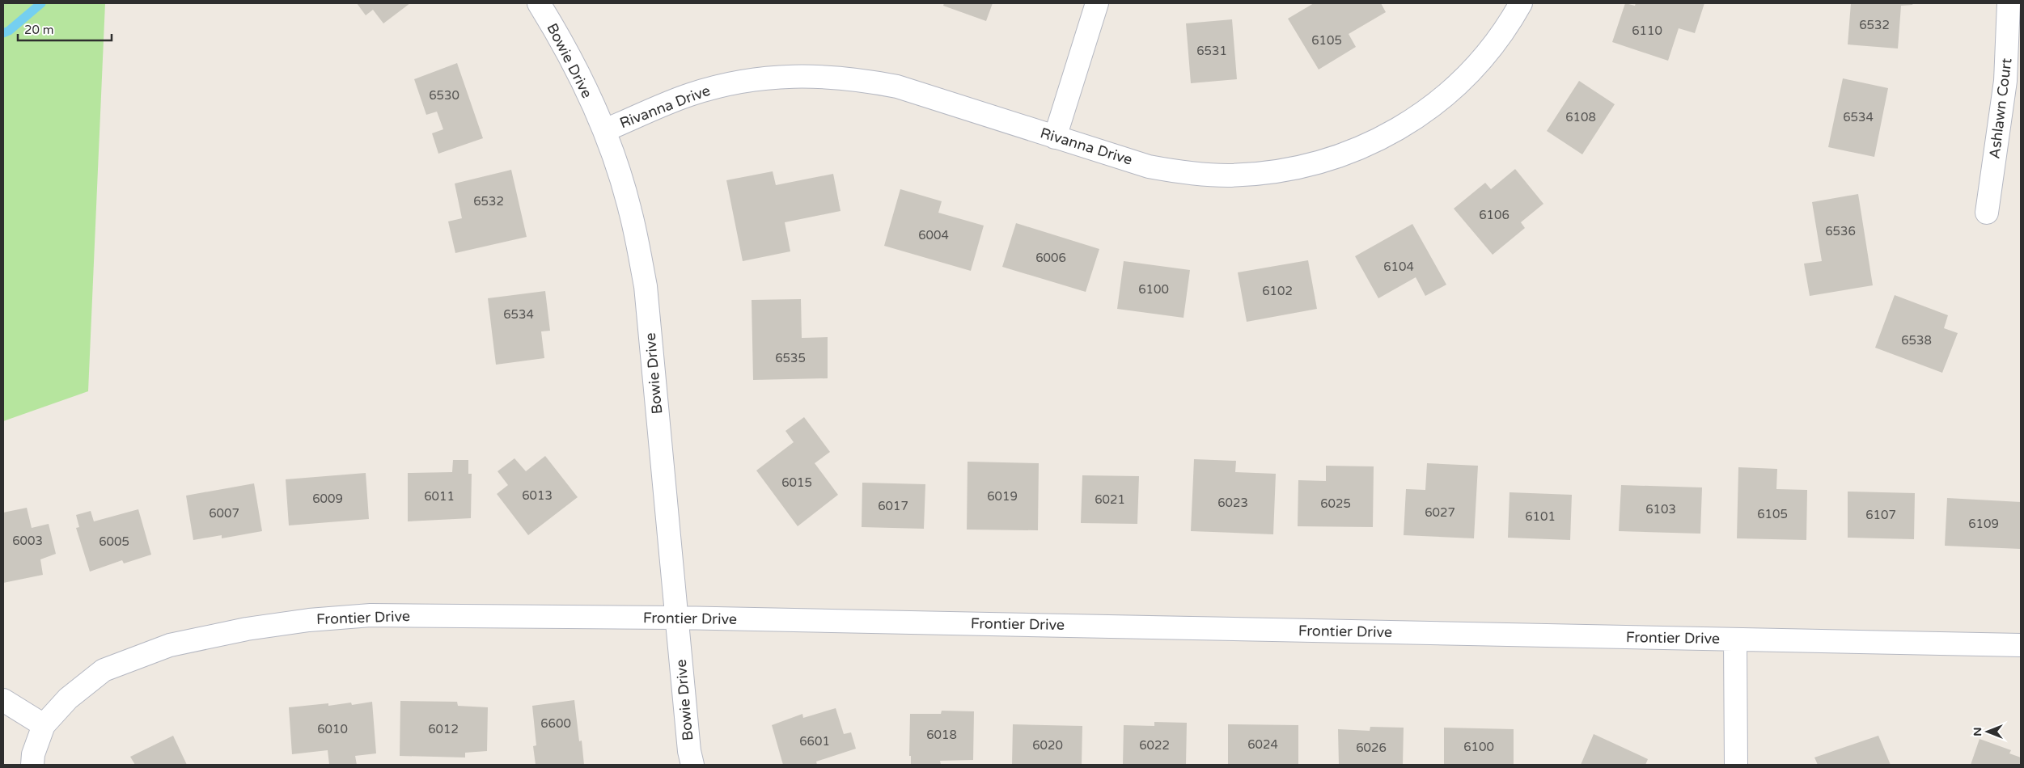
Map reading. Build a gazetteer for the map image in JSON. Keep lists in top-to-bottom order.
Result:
{
  "streets": {
    "street": [
      "Bowie Drive",
      "Rivanna Drive",
      "Ashlawn Court",
      "Frontier Drive"
    ]
  },
  "crossings": [
    ["Bowie Drive", "Rivanna Drive"],
    ["Bowie Drive", "Frontier Drive"]
  ],
  "house_numbers": [
    "6532",
    "6110",
    "6105",
    "6531",
    "6530",
    "6108",
    "6534",
    "6532",
    "6106",
    "6536",
    "6004",
    "6006",
    "6104",
    "6100",
    "6102",
    "6534",
    "6538",
    "6535",
    "6015",
    "6013",
    "6011",
    "6019",
    "6009",
    "6021",
    "6023",
    "6025",
    "6017",
    "6103",
    "6027",
    "6007",
    "6105",
    "6107",
    "6101",
    "6109",
    "6003",
    "6005",
    "6600",
    "6010",
    "6012",
    "6018",
    "6601",
    "6024",
    "6020",
    "6022",
    "6100",
    "6026"
  ],
  "scale_bar": "20 m",
  "north": "left"
}
